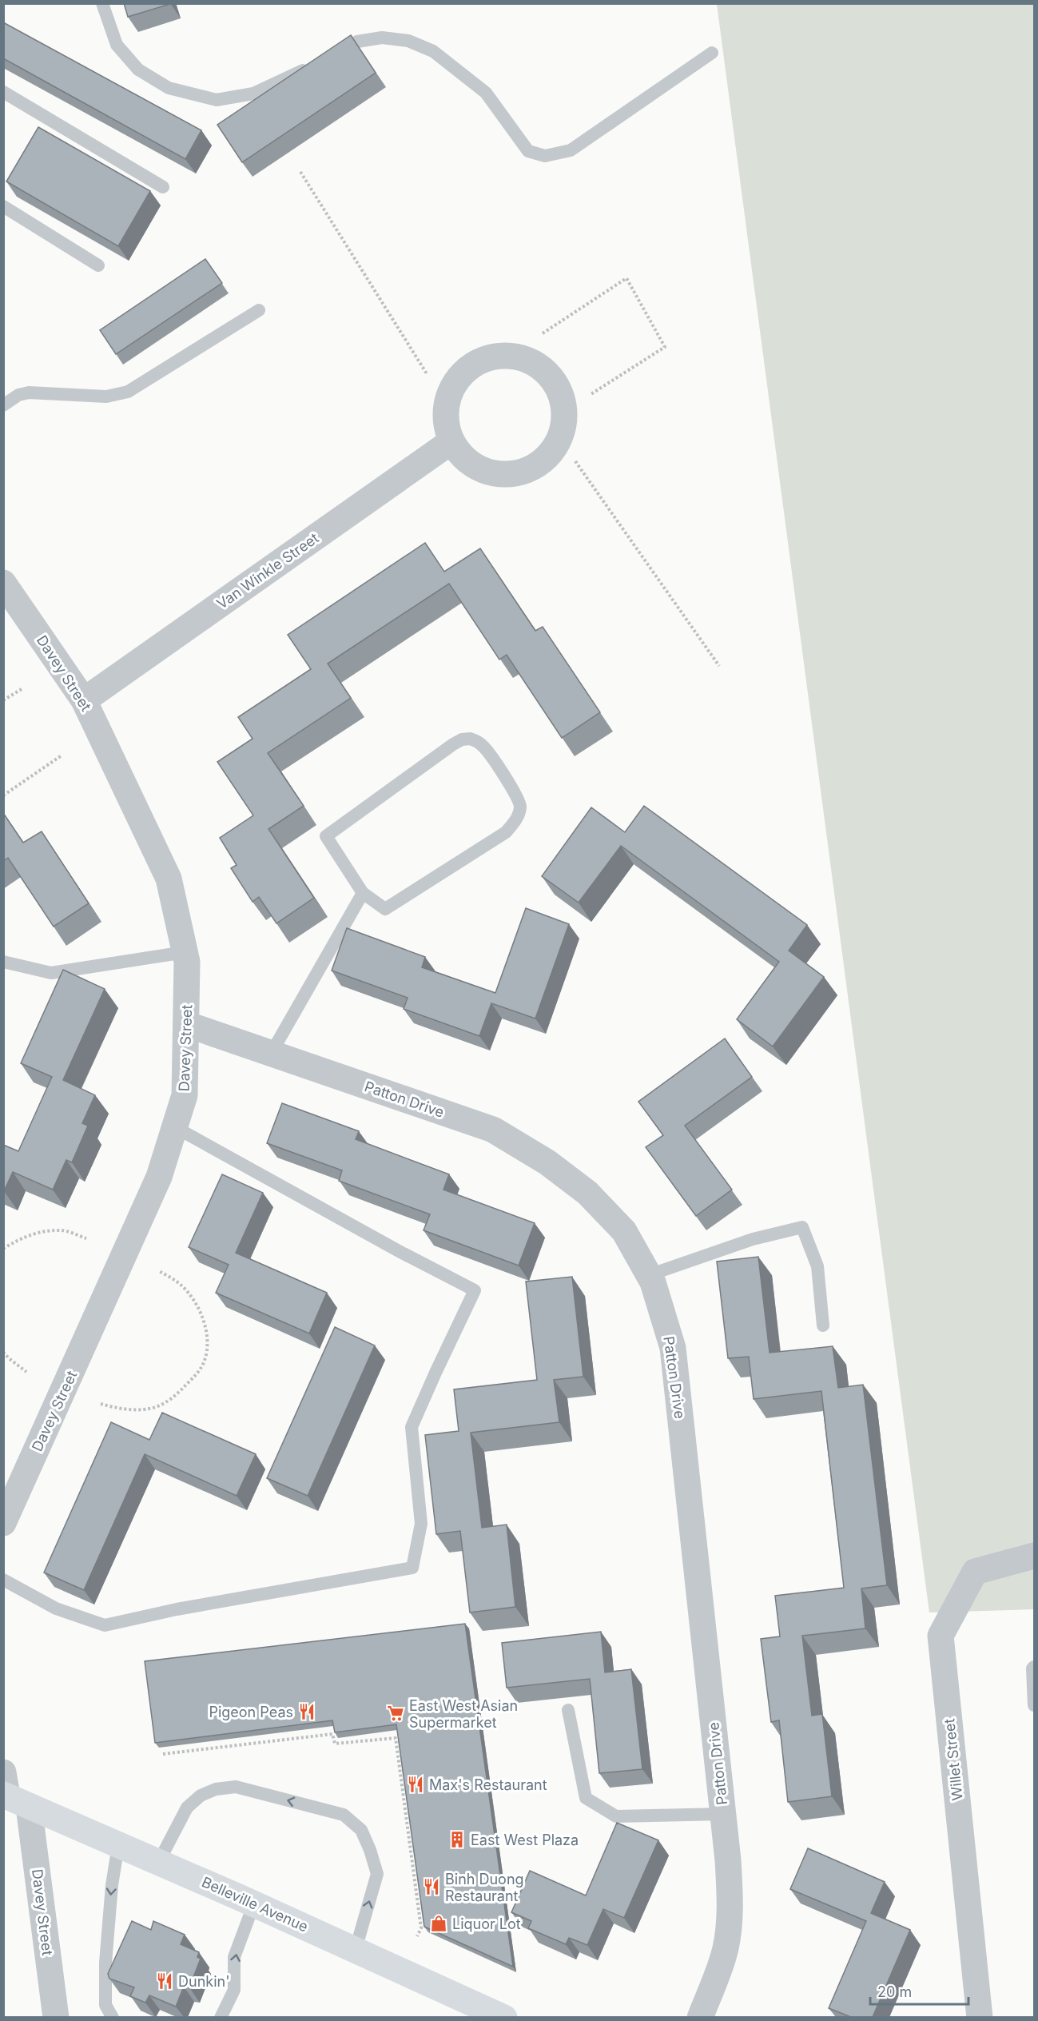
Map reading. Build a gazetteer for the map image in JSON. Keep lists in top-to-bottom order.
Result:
{
  "streets": {
    "main road": ["Belleville Avenue"],
    "street": [
      "Van Winkle Street",
      "Davey Street",
      "Patton Drive",
      "Willet Street"
    ]
  },
  "crossings": [
    ["Van Winkle Street", "Davey Street"],
    ["Davey Street", "Patton Drive"],
    ["Davey Street", "Belleville Avenue"]
  ],
  "places": {
    "restaurant": [
      "Pigeon Peas",
      "Max's Restaurant",
      "Binh Duong Restaurant",
      "Dunkin'"
    ],
    "supermarket": ["East West Asian Supermarket"],
    "building": ["East West Plaza"],
    "shop": ["Liquor Lot"]
  },
  "scale_bar": "20 m"
}
